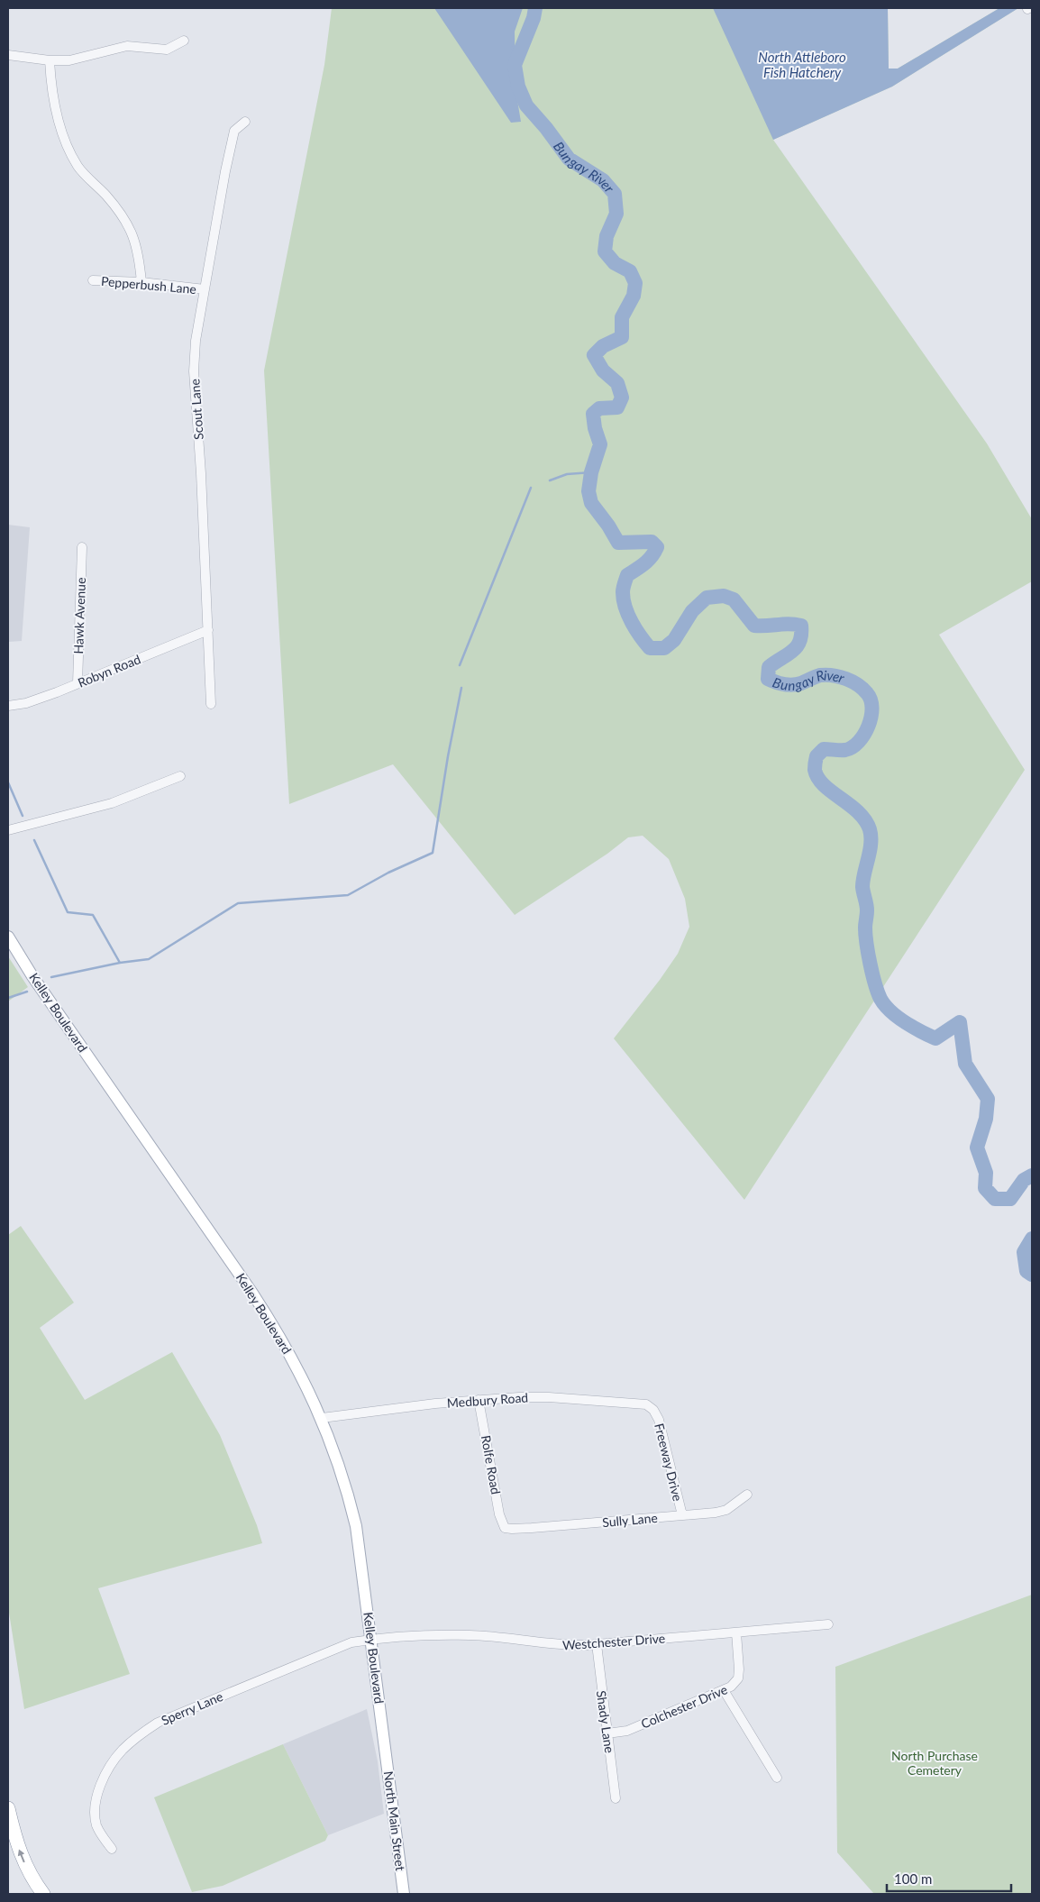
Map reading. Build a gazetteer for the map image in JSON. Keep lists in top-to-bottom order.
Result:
{
  "streets": {
    "main road": ["Kelley Boulevard", "North Main Street"],
    "street": [
      "Pepperbush Lane",
      "Scout Lane",
      "Hawk Avenue",
      "Robyn Road",
      "Medbury Road",
      "Freeway Drive",
      "Rolfe Road",
      "Sully Lane",
      "Westchester Drive",
      "Colchester Drive",
      "Sperry Lane",
      "Shady Lane"
    ]
  },
  "crossings": [
    ["Pepperbush Lane", "Scout Lane"],
    ["Scout Lane", "Robyn Road"],
    ["Hawk Avenue", "Robyn Road"],
    ["Kelley Boulevard", "Medbury Road"],
    ["Kelley Boulevard", "Westchester Drive"],
    ["Kelley Boulevard", "Sperry Lane"],
    ["Kelley Boulevard", "North Main Street"],
    ["Medbury Road", "Freeway Drive"],
    ["Medbury Road", "Rolfe Road"],
    ["Freeway Drive", "Sully Lane"],
    ["Rolfe Road", "Sully Lane"],
    ["Westchester Drive", "Colchester Drive"],
    ["Westchester Drive", "Sperry Lane"],
    ["Westchester Drive", "Shady Lane"],
    ["Colchester Drive", "Shady Lane"]
  ],
  "water": ["North Attleboro Fish Hatchery", "Bungay River"],
  "parks": ["North Purchase Cemetery"],
  "scale_bar": "100 m"
}
